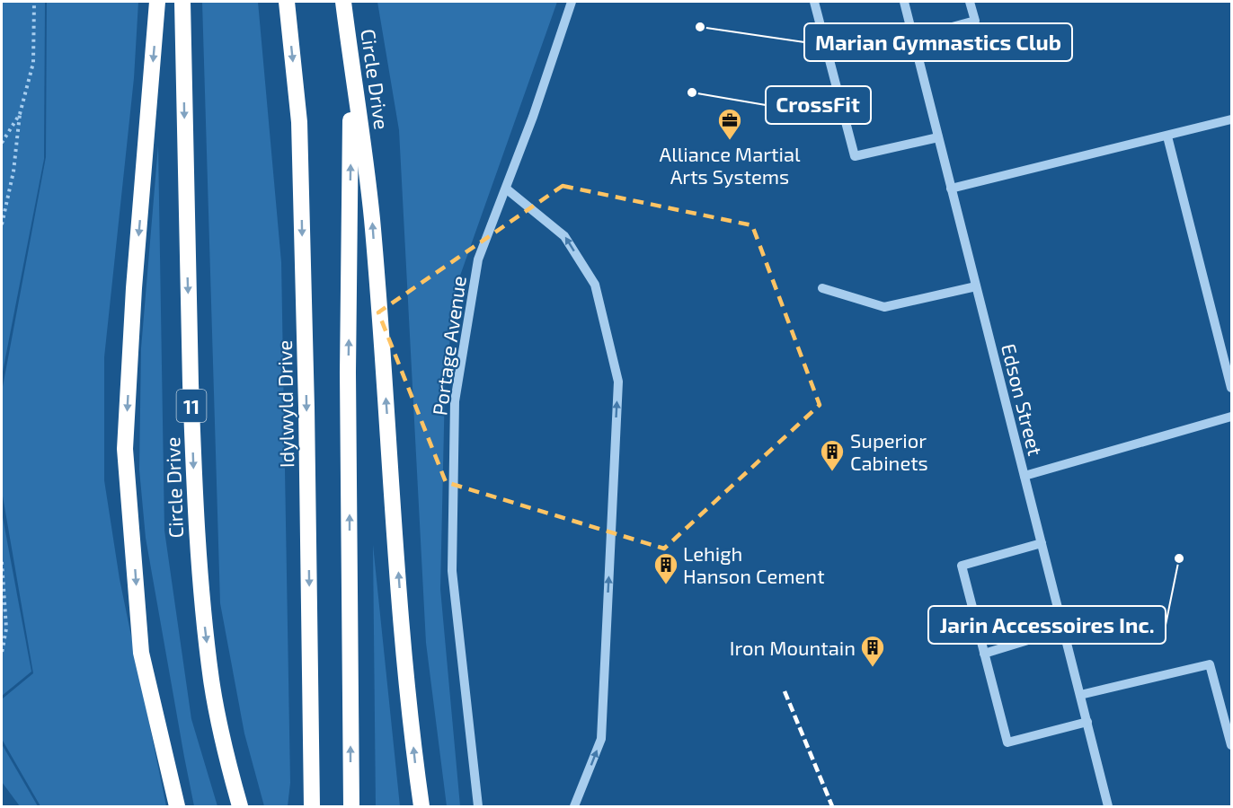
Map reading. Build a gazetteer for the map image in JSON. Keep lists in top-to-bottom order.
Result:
{
  "streets": {
    "highway": ["Circle Drive", "Idylwyld Drive", "11"],
    "street": ["Portage Avenue", "Edson Street"]
  },
  "places": {
    "other": ["Marian Gymnastics Club", "CrossFit", "Jarin Accessoires Inc."],
    "office": ["Alliance Martial Arts Systems"],
    "building": ["Superior Cabinets", "Lehigh Hanson Cement", "Iron Mountain"]
  }
}
